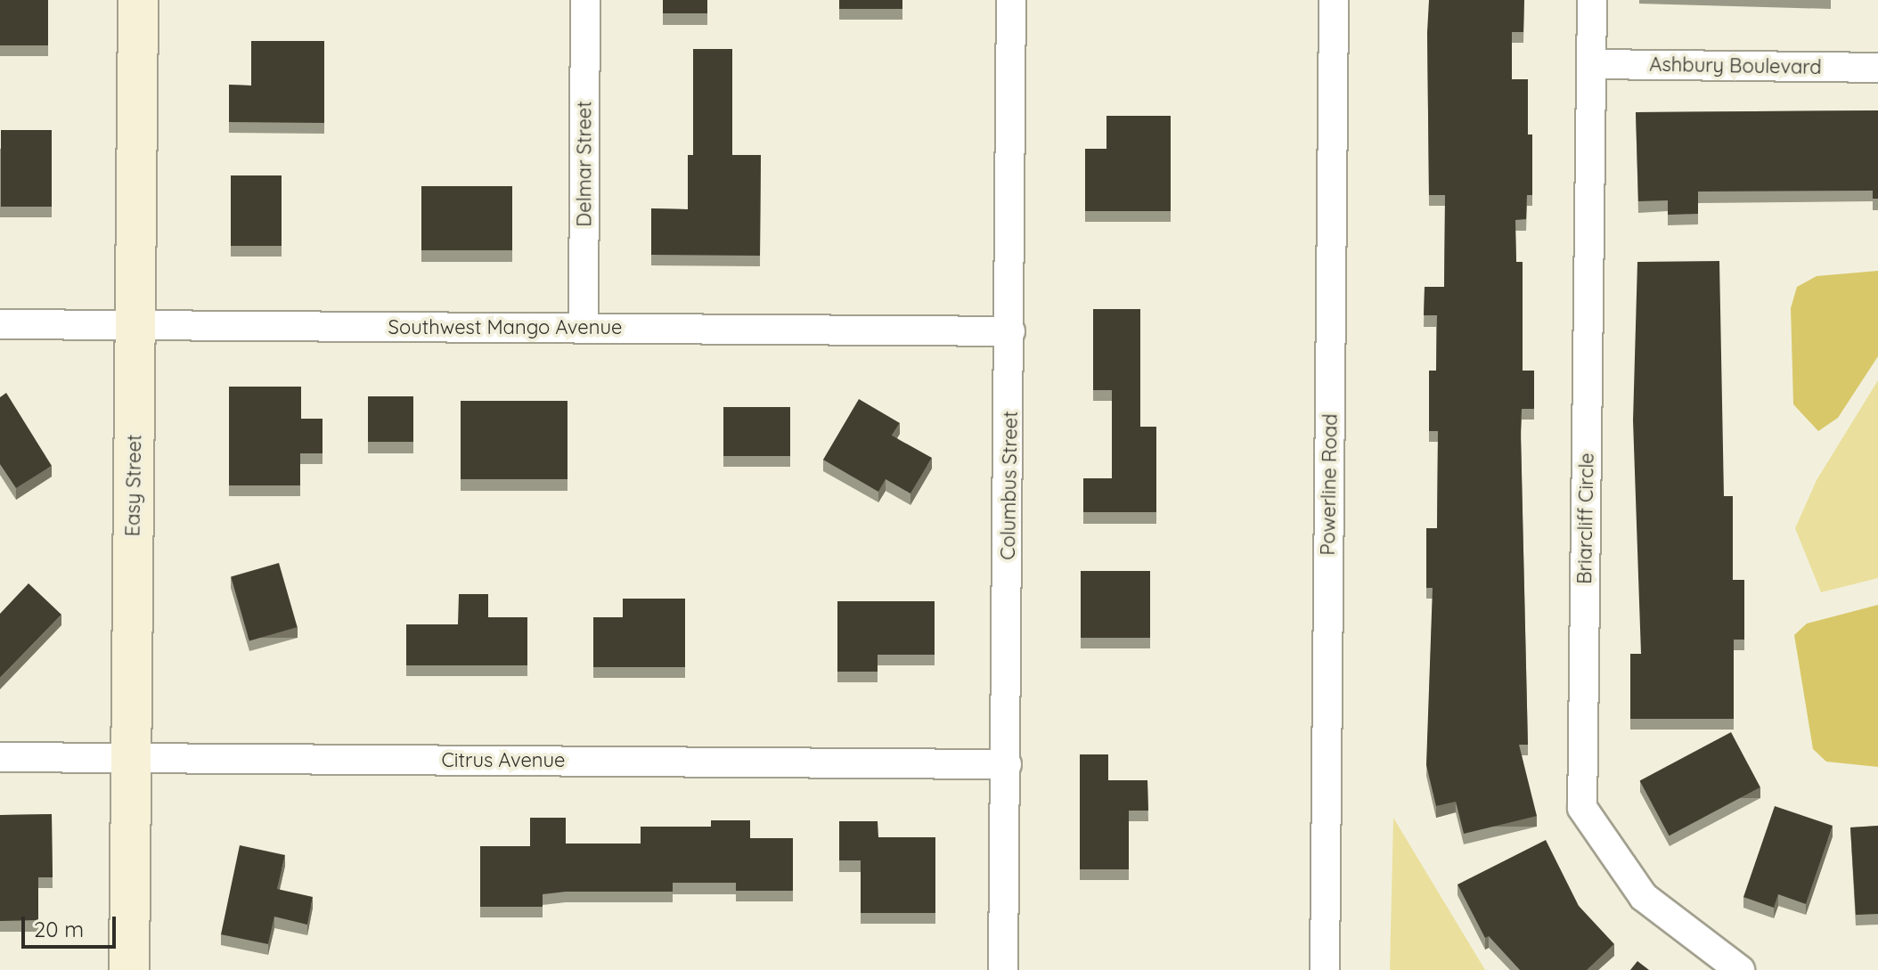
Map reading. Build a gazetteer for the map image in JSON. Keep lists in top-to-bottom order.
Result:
{
  "streets": {
    "street": [
      "Ashbury Boulevard",
      "Delmar Street",
      "Southwest Mango Avenue",
      "Powerline Road",
      "Easy Street",
      "Columbus Street",
      "Briarcliff Circle",
      "Citrus Avenue"
    ]
  },
  "crossings": [
    ["Ashbury Boulevard", "Briarcliff Circle"],
    ["Delmar Street", "Southwest Mango Avenue"],
    ["Southwest Mango Avenue", "Easy Street"],
    ["Southwest Mango Avenue", "Columbus Street"],
    ["Easy Street", "Citrus Avenue"],
    ["Columbus Street", "Citrus Avenue"]
  ],
  "scale_bar": "20 m"
}
